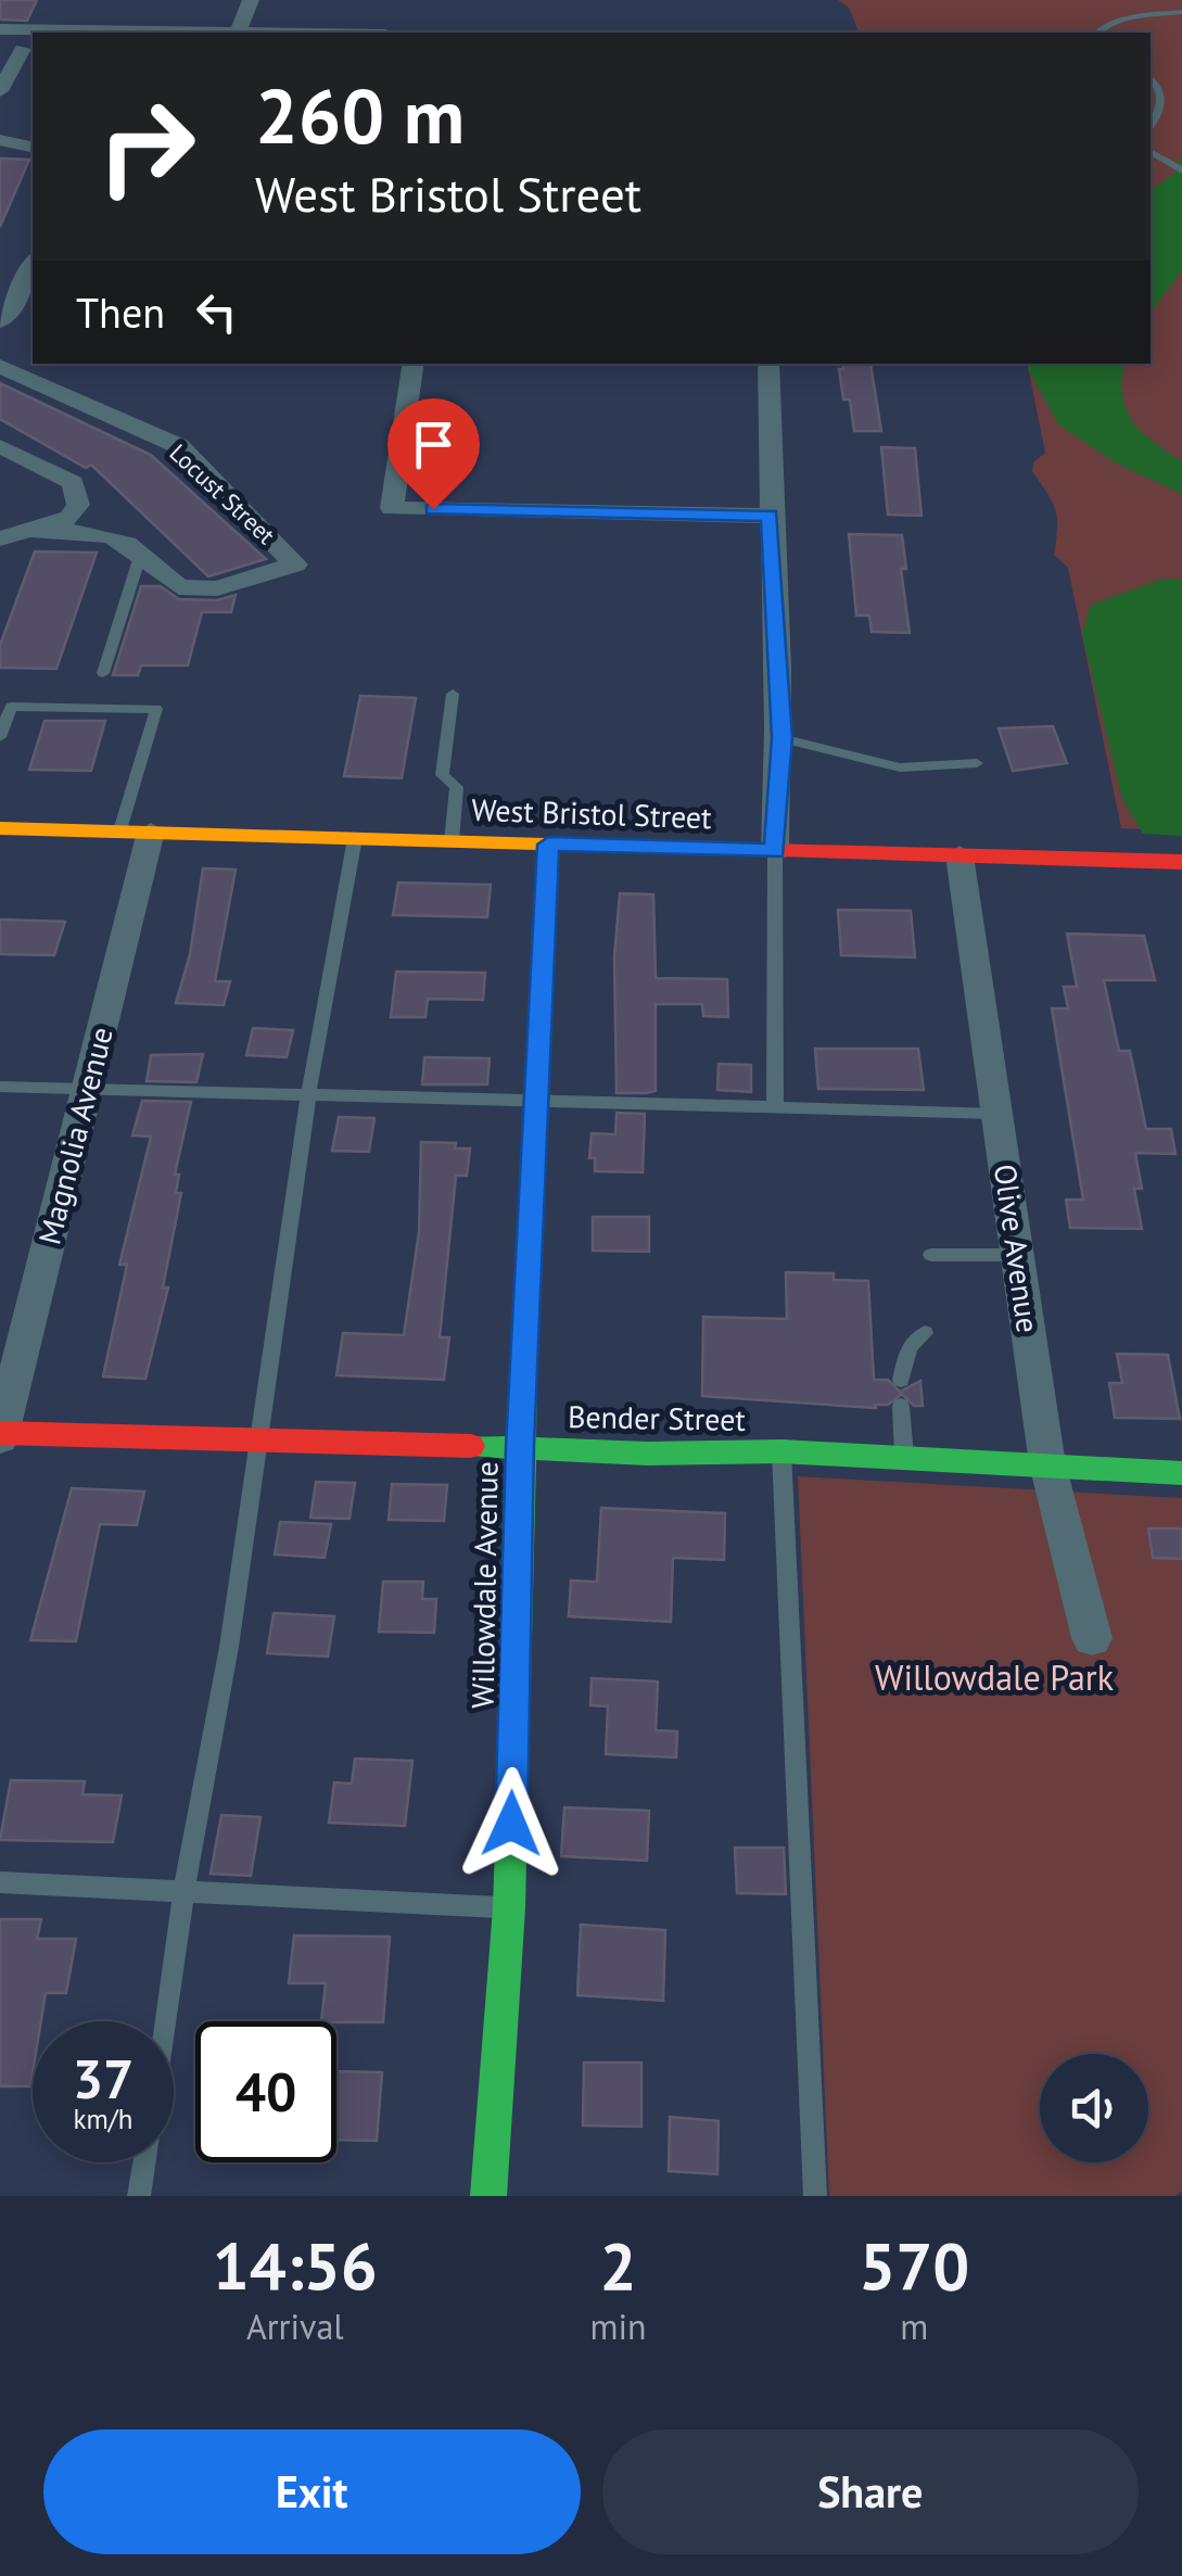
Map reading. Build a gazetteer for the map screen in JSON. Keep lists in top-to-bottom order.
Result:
{
  "streets": {
    "street": [
      "Locust Street",
      "West Bristol Street",
      "Magnolia Avenue",
      "Olive Avenue",
      "Bender Street",
      "Willowdale Avenue"
    ]
  },
  "crossings": [
    ["West Bristol Street", "Magnolia Avenue"],
    ["West Bristol Street", "Olive Avenue"],
    ["West Bristol Street", "Willowdale Avenue"],
    ["Magnolia Avenue", "Bender Street"],
    ["Olive Avenue", "Bender Street"],
    ["Bender Street", "Willowdale Avenue"]
  ],
  "parks": ["Willowdale Park"],
  "page": {
    "turn": ["260 m", "West Bristol Street"],
    "then": "Then",
    "speed": "37 km/h",
    "limit": "40",
    "eta": [
      "14:56",
      "Arrival",
      "2",
      "min",
      "570",
      "m"
    ],
    "buttons": ["Exit", "Share"]
  }
}
